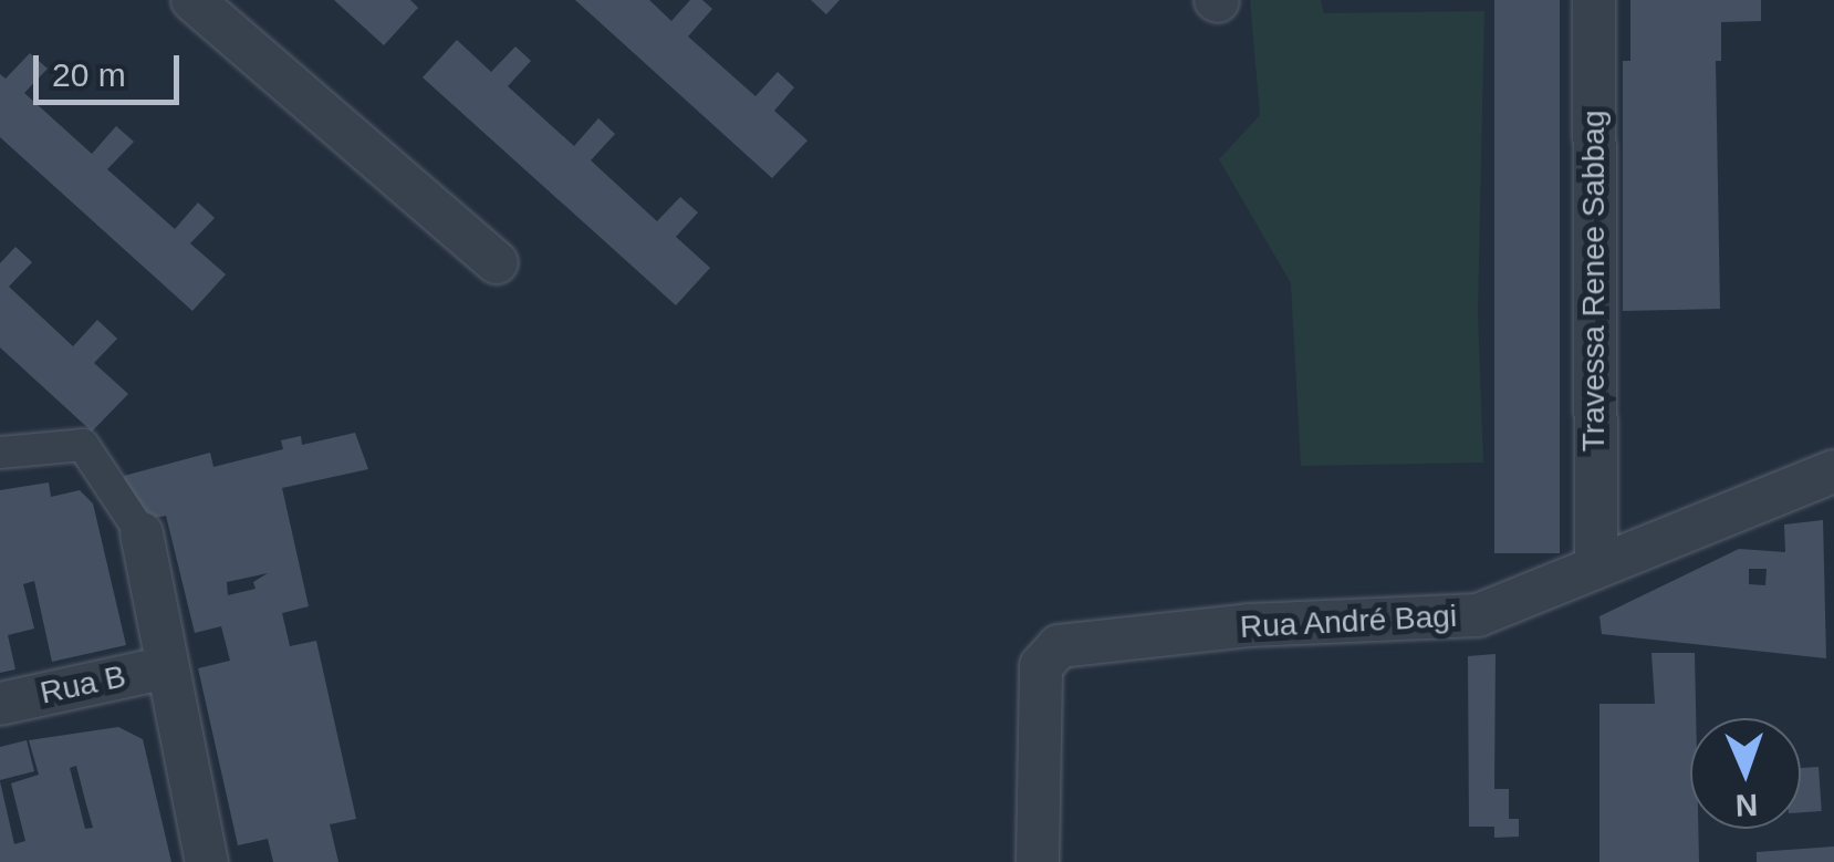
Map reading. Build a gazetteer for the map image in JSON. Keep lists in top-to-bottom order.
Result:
{
  "streets": {
    "street": ["Travessa Renee Sabbag", "Rua André Bagi", "Rua B"]
  },
  "crossings": [
    ["Travessa Renee Sabbag", "Rua André Bagi"]
  ],
  "scale_bar": "20 m",
  "north": "bottom"
}
